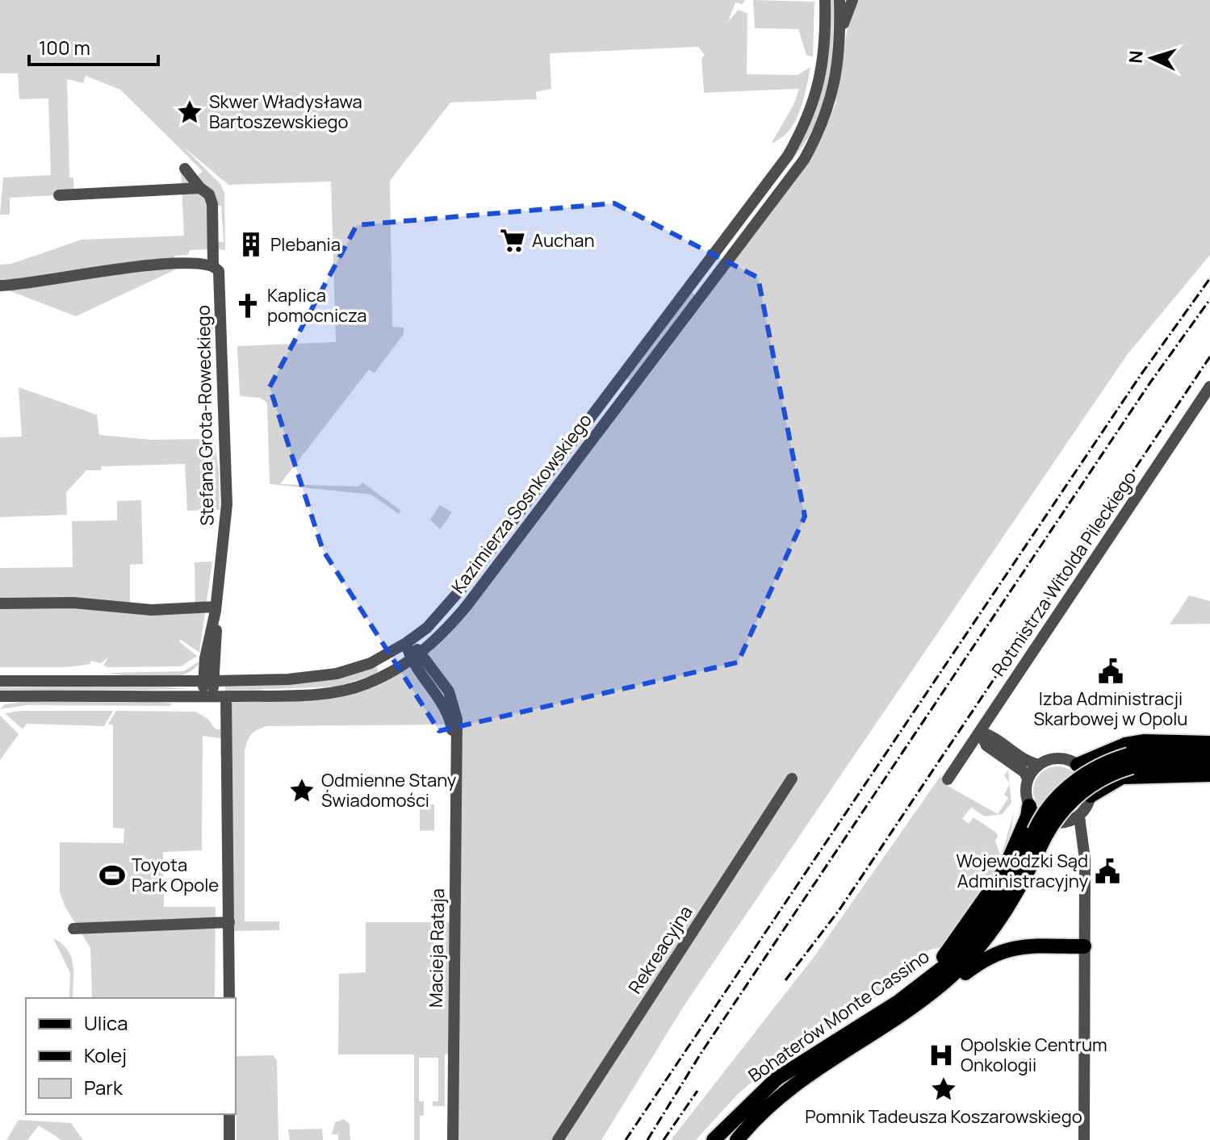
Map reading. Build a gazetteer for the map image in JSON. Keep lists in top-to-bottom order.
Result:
{
  "streets": {
    "main road": ["Bohaterów Monte Cassino"],
    "street": [
      "Stefana Grota-Roweckiego",
      "Kazimierza Sosnkowskiego",
      "Rotmistrza Witolda Pileckiego",
      "Macieja Rataja",
      "Rekreacyjna"
    ]
  },
  "crossings": [
    ["Stefana Grota-Roweckiego", "Kazimierza Sosnkowskiego"],
    ["Kazimierza Sosnkowskiego", "Macieja Rataja"]
  ],
  "places": {
    "place": ["Skwer Władysława Bartoszewskiego", "Odmienne Stany Świadomości", "Pomnik Tadeusza Koszarowskiego"],
    "supermarket": ["Auchan"],
    "building": ["Plebania"],
    "church": ["Kaplica pomocnicza"],
    "public building": ["Izba Administracji Skarbowej w Opolu", "Wojewódzki Sąd Administracyjny"],
    "sports": ["Toyota Park Opole"],
    "hospital": ["Opolskie Centrum Onkologii"]
  },
  "legend": ["Ulica", "Kolej", "Park"],
  "scale_bar": "100 m",
  "north": "left"
}
